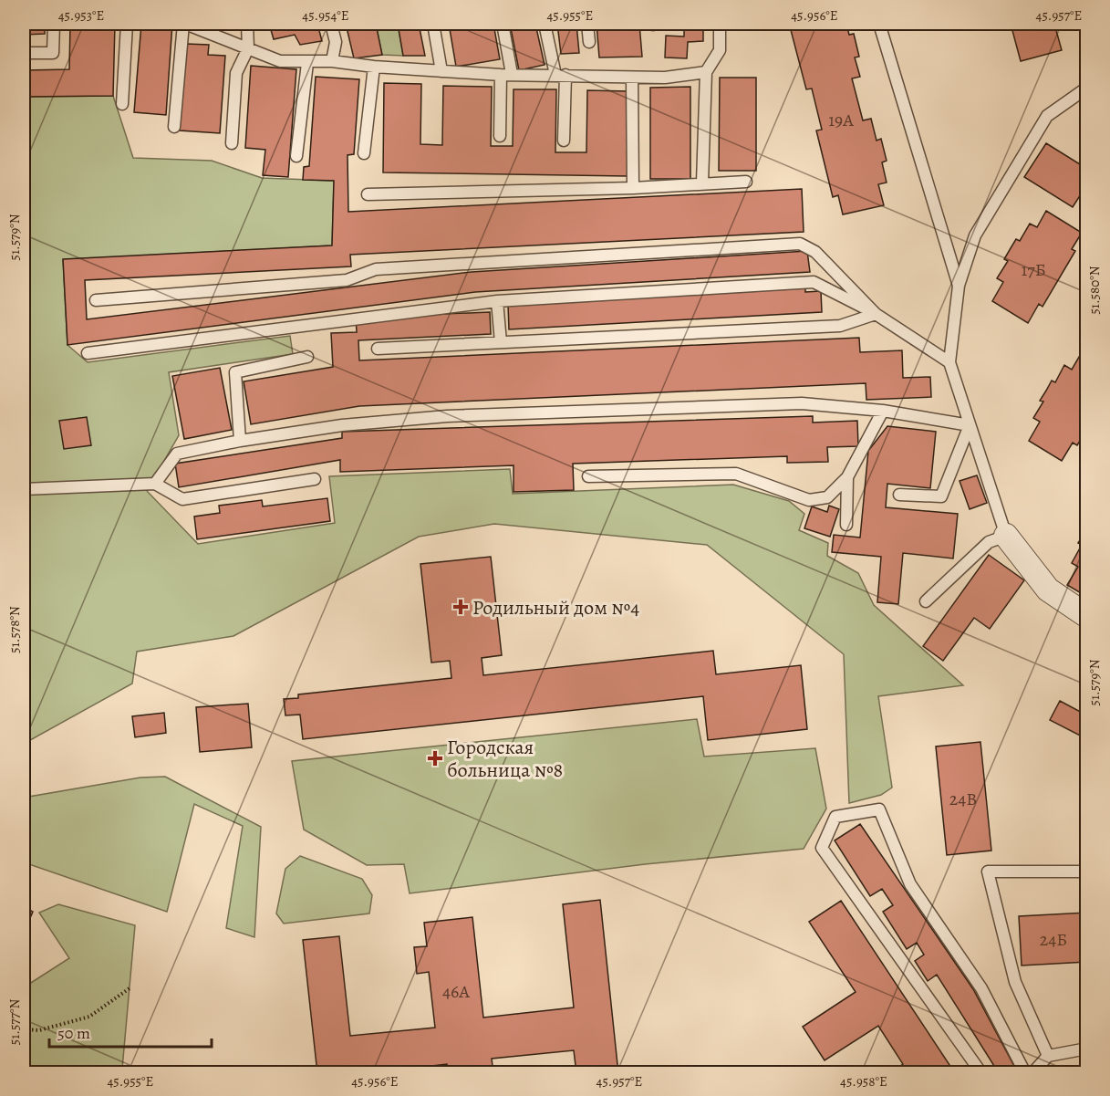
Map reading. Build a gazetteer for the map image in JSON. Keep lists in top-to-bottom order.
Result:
{
  "places": {
    "health": ["Родильный дом №4", "Городская больница №8"]
  },
  "house_numbers": [
    "19А",
    "17Б",
    "24В",
    "24Б",
    "46А"
  ],
  "scale_bar": "50 m",
  "coordinates": [
    "45.953°E",
    "45.954°E",
    "45.955°E",
    "45.956°E",
    "45.957°E",
    "51.579°N",
    "51.580°N",
    "51.578°N",
    "51.577°N",
    "45.958°E"
  ]
}
